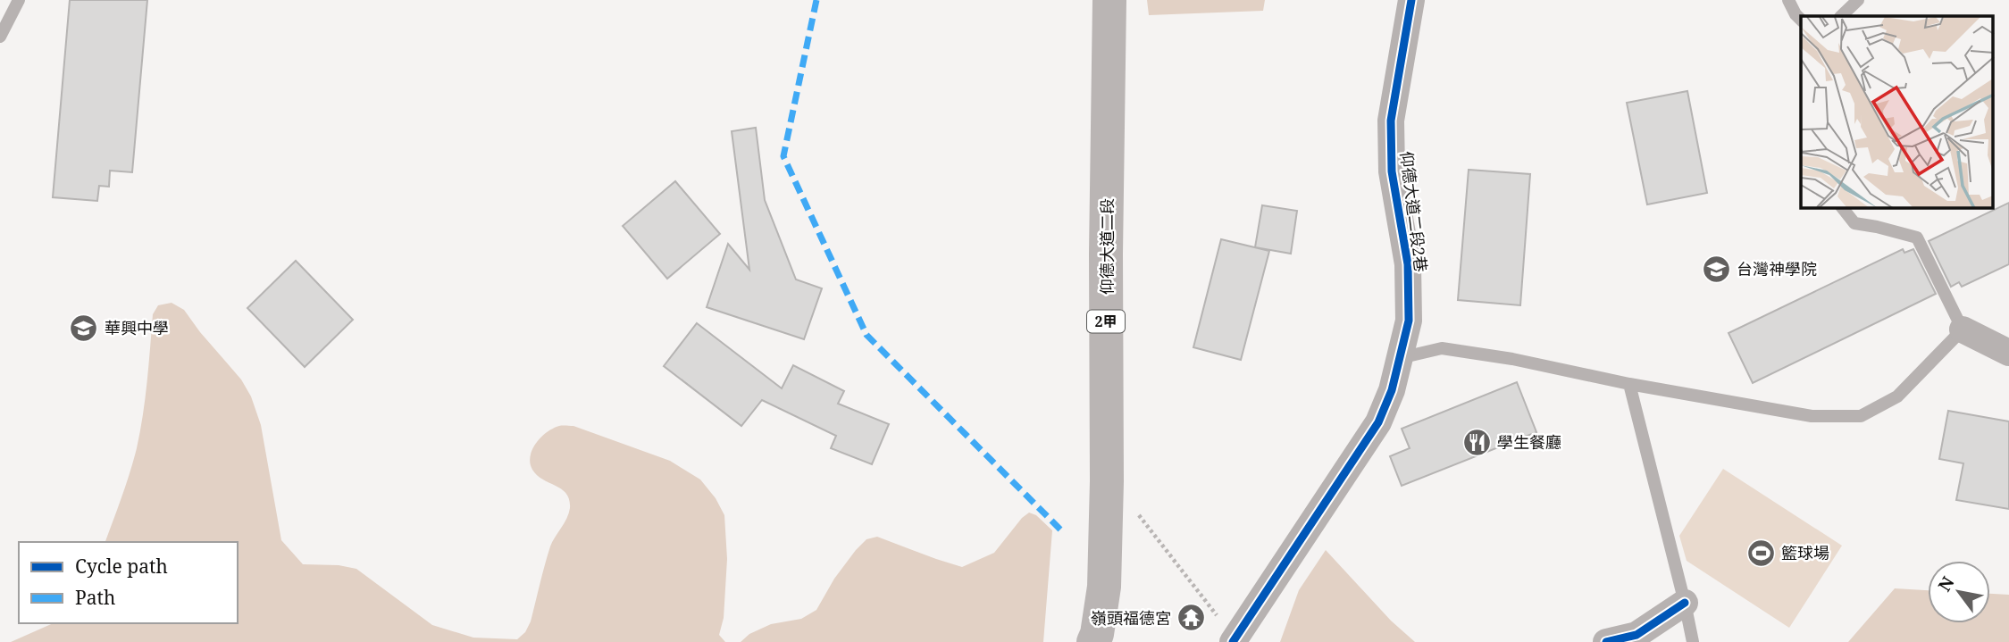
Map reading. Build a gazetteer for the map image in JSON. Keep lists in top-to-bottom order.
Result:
{
  "streets": {
    "main road": ["仰德大道二段", "2甲"],
    "street": ["仰德大道二段2巷"]
  },
  "places": {
    "school or university": ["台灣神學院", "華興中學"],
    "restaurant": ["學生餐廳"],
    "sports": ["籃球場"],
    "temple": ["嶺頭福德宮"]
  },
  "legend": ["Cycle path", "Path"],
  "north": "top left"
}
